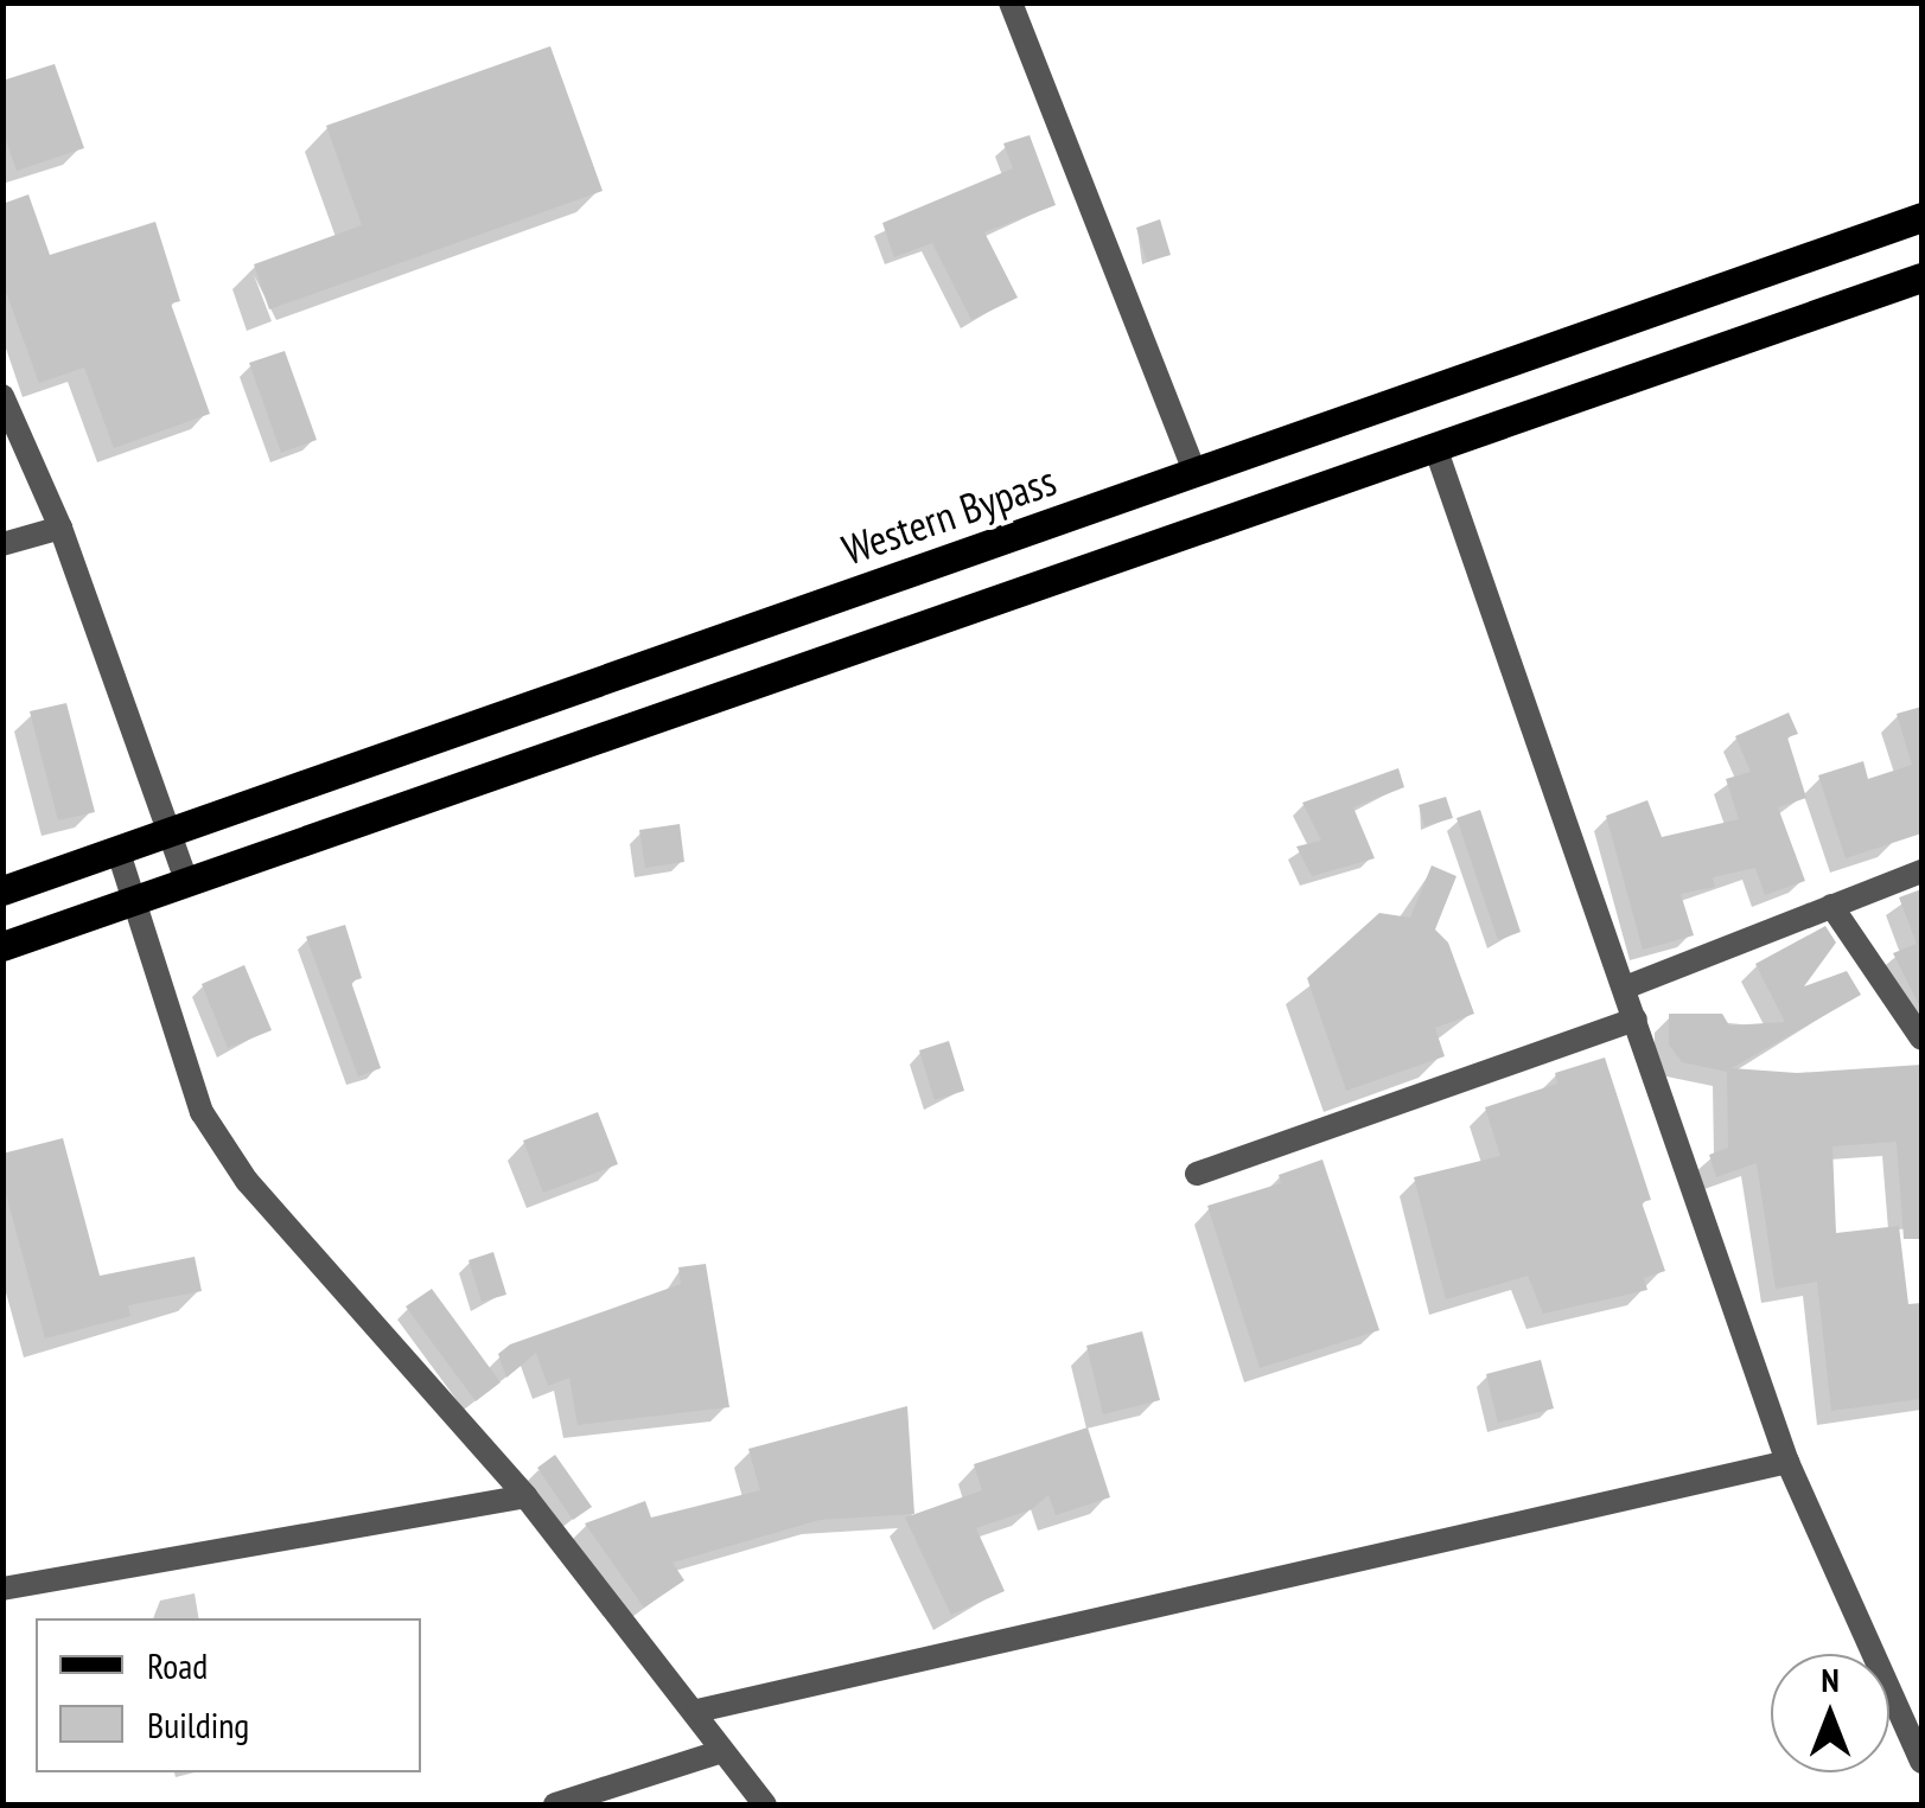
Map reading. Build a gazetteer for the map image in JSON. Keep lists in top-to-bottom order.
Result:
{
  "streets": {
    "main road": ["Western Bypass"]
  },
  "legend": ["Road", "Building"],
  "north": "top"
}
